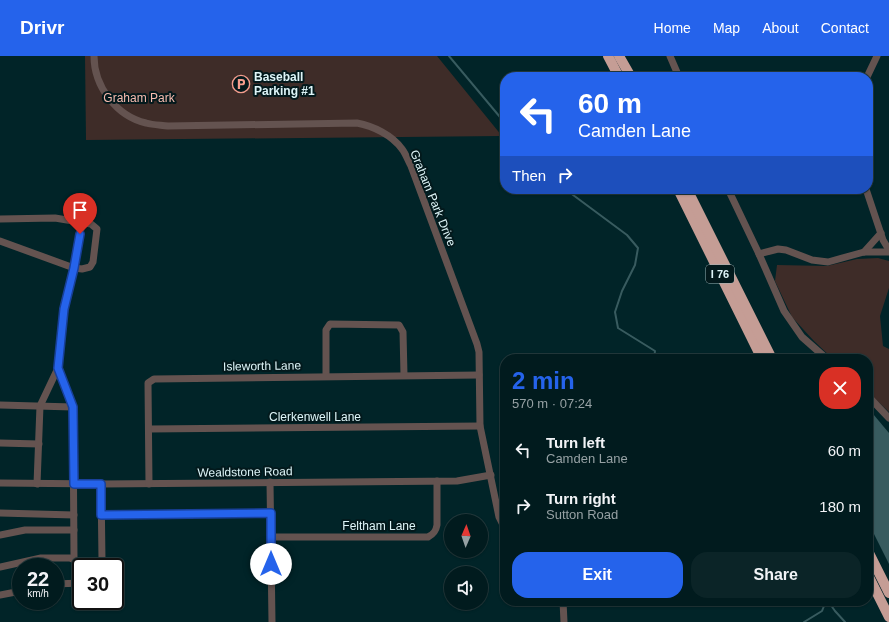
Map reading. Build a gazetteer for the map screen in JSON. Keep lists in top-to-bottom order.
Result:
{
  "streets": {
    "highway": ["I 76"],
    "street": [
      "Graham Park Drive",
      "Isleworth Lane",
      "Clerkenwell Lane",
      "Wealdstone Road",
      "Feltham Lane"
    ]
  },
  "crossings": [
    ["Graham Park Drive", "Isleworth Lane"],
    ["Graham Park Drive", "Clerkenwell Lane"],
    ["Graham Park Drive", "Wealdstone Road"],
    ["Isleworth Lane", "Clerkenwell Lane"],
    ["Isleworth Lane", "Wealdstone Road"],
    ["Wealdstone Road", "Feltham Lane"]
  ],
  "parks": ["Graham Park"],
  "places": {
    "parking": ["Baseball Parking #1"]
  },
  "north": "top",
  "page": {
    "header": "Drivr",
    "nav": [
      "Home",
      "Map",
      "About",
      "Contact"
    ],
    "turn": ["60 m", "Camden Lane"],
    "then": "Then",
    "heading": ["2 min", "570 m · 07:24"],
    "list": [
      {
        "name": "Turn left",
        "note": "Camden Lane",
        "value": "60 m"
      },
      {
        "name": "Turn right",
        "note": "Sutton Road",
        "value": "180 m"
      }
    ],
    "buttons": ["Exit", "Share"],
    "speed": "22 km/h",
    "limit": "30"
  }
}
